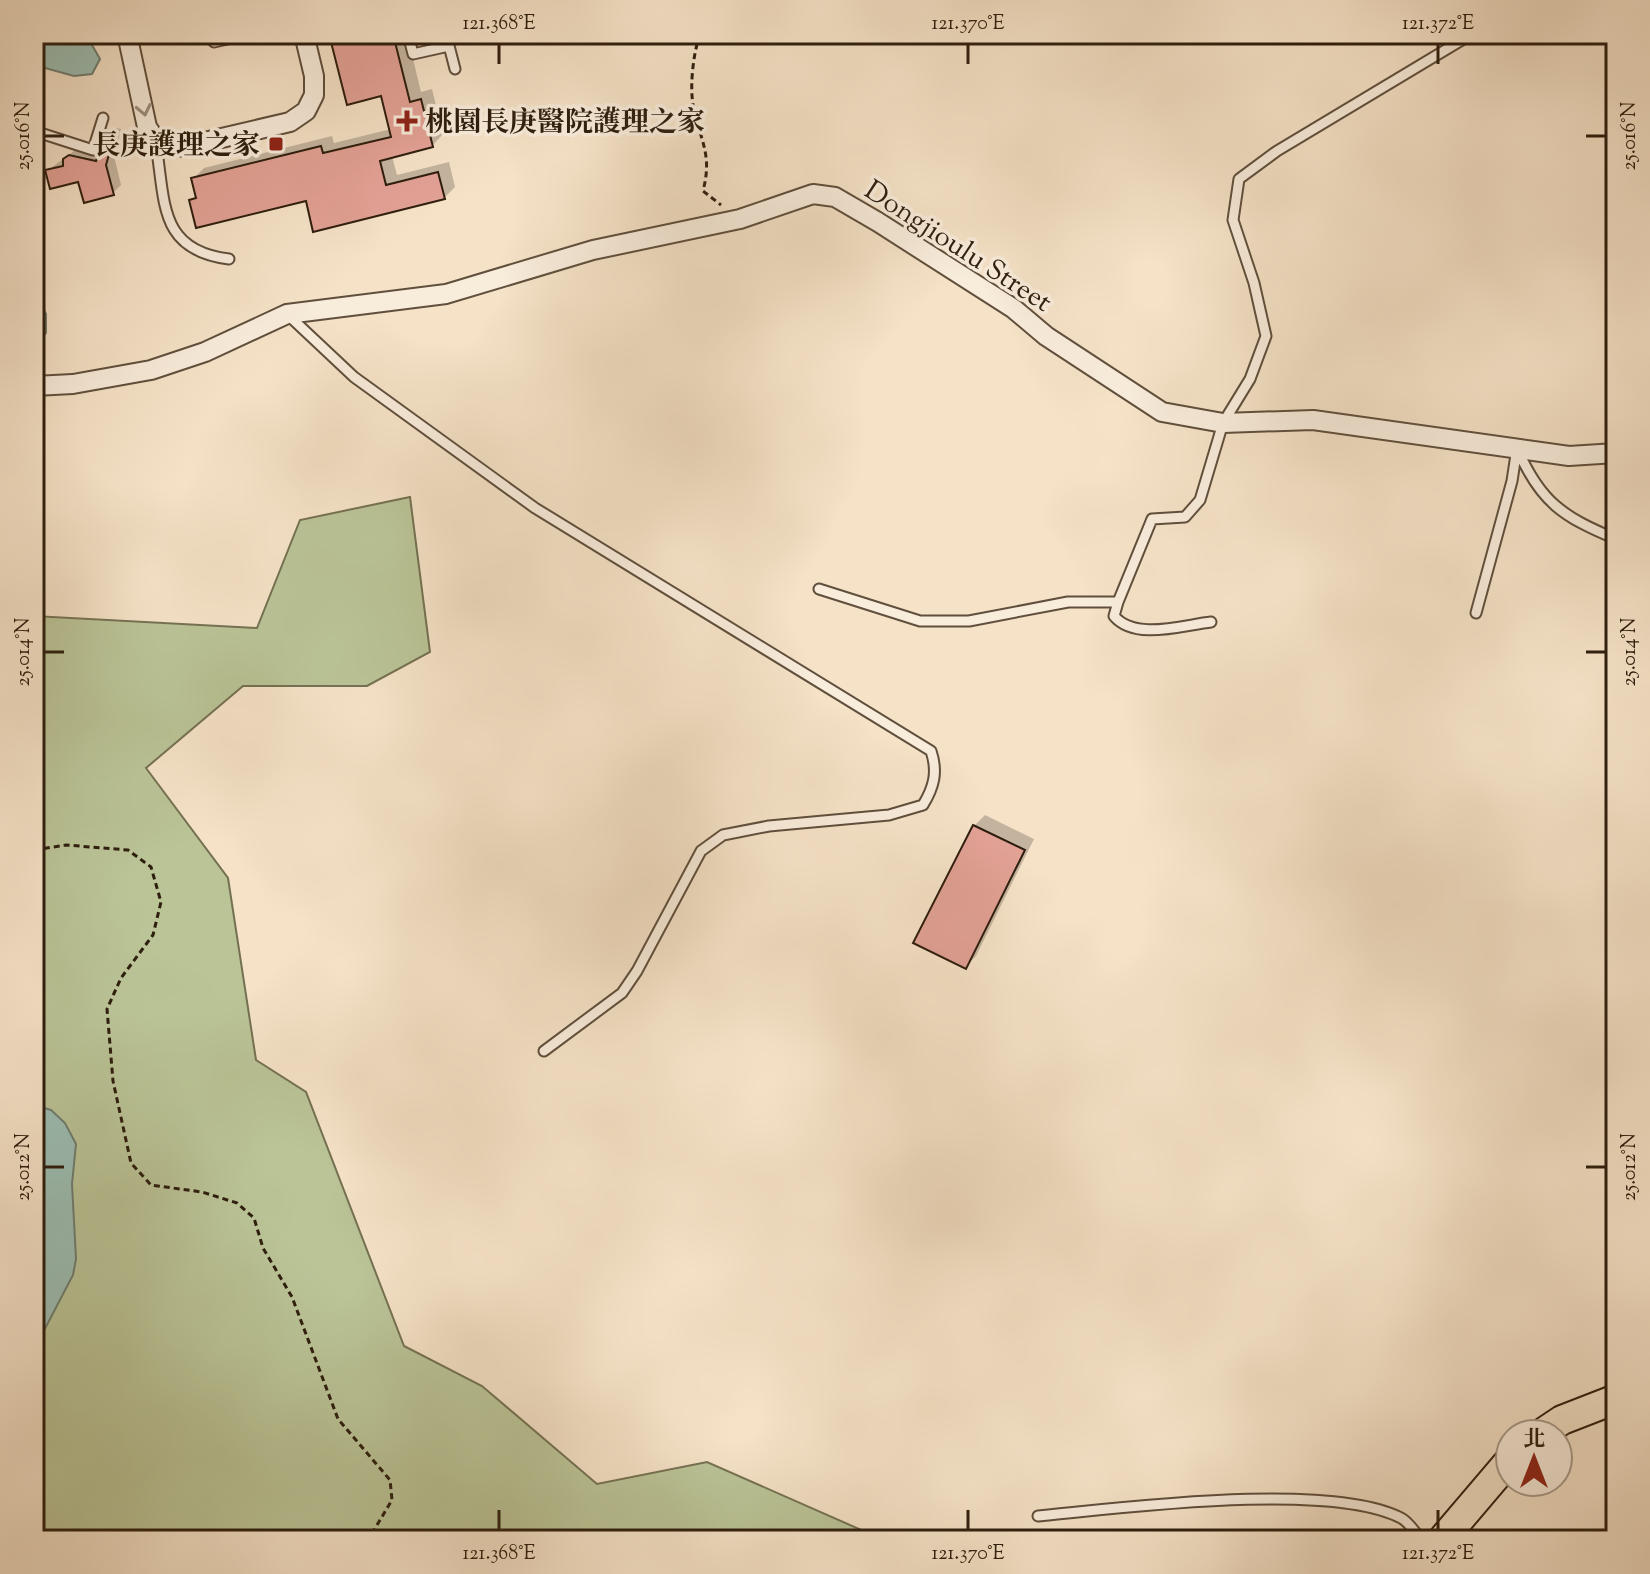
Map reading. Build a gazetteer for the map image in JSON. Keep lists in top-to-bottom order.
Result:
{
  "streets": {
    "street": ["Dongjioulu Street"]
  },
  "places": {
    "health": ["桃園長庚醫院護理之家"],
    "transit": ["長庚護理之家"]
  },
  "north": "top",
  "coordinates": [
    "121.368°E",
    "121.370°E",
    "121.372°E",
    "25.016°N",
    "25.014°N",
    "25.012°N"
  ]
}
